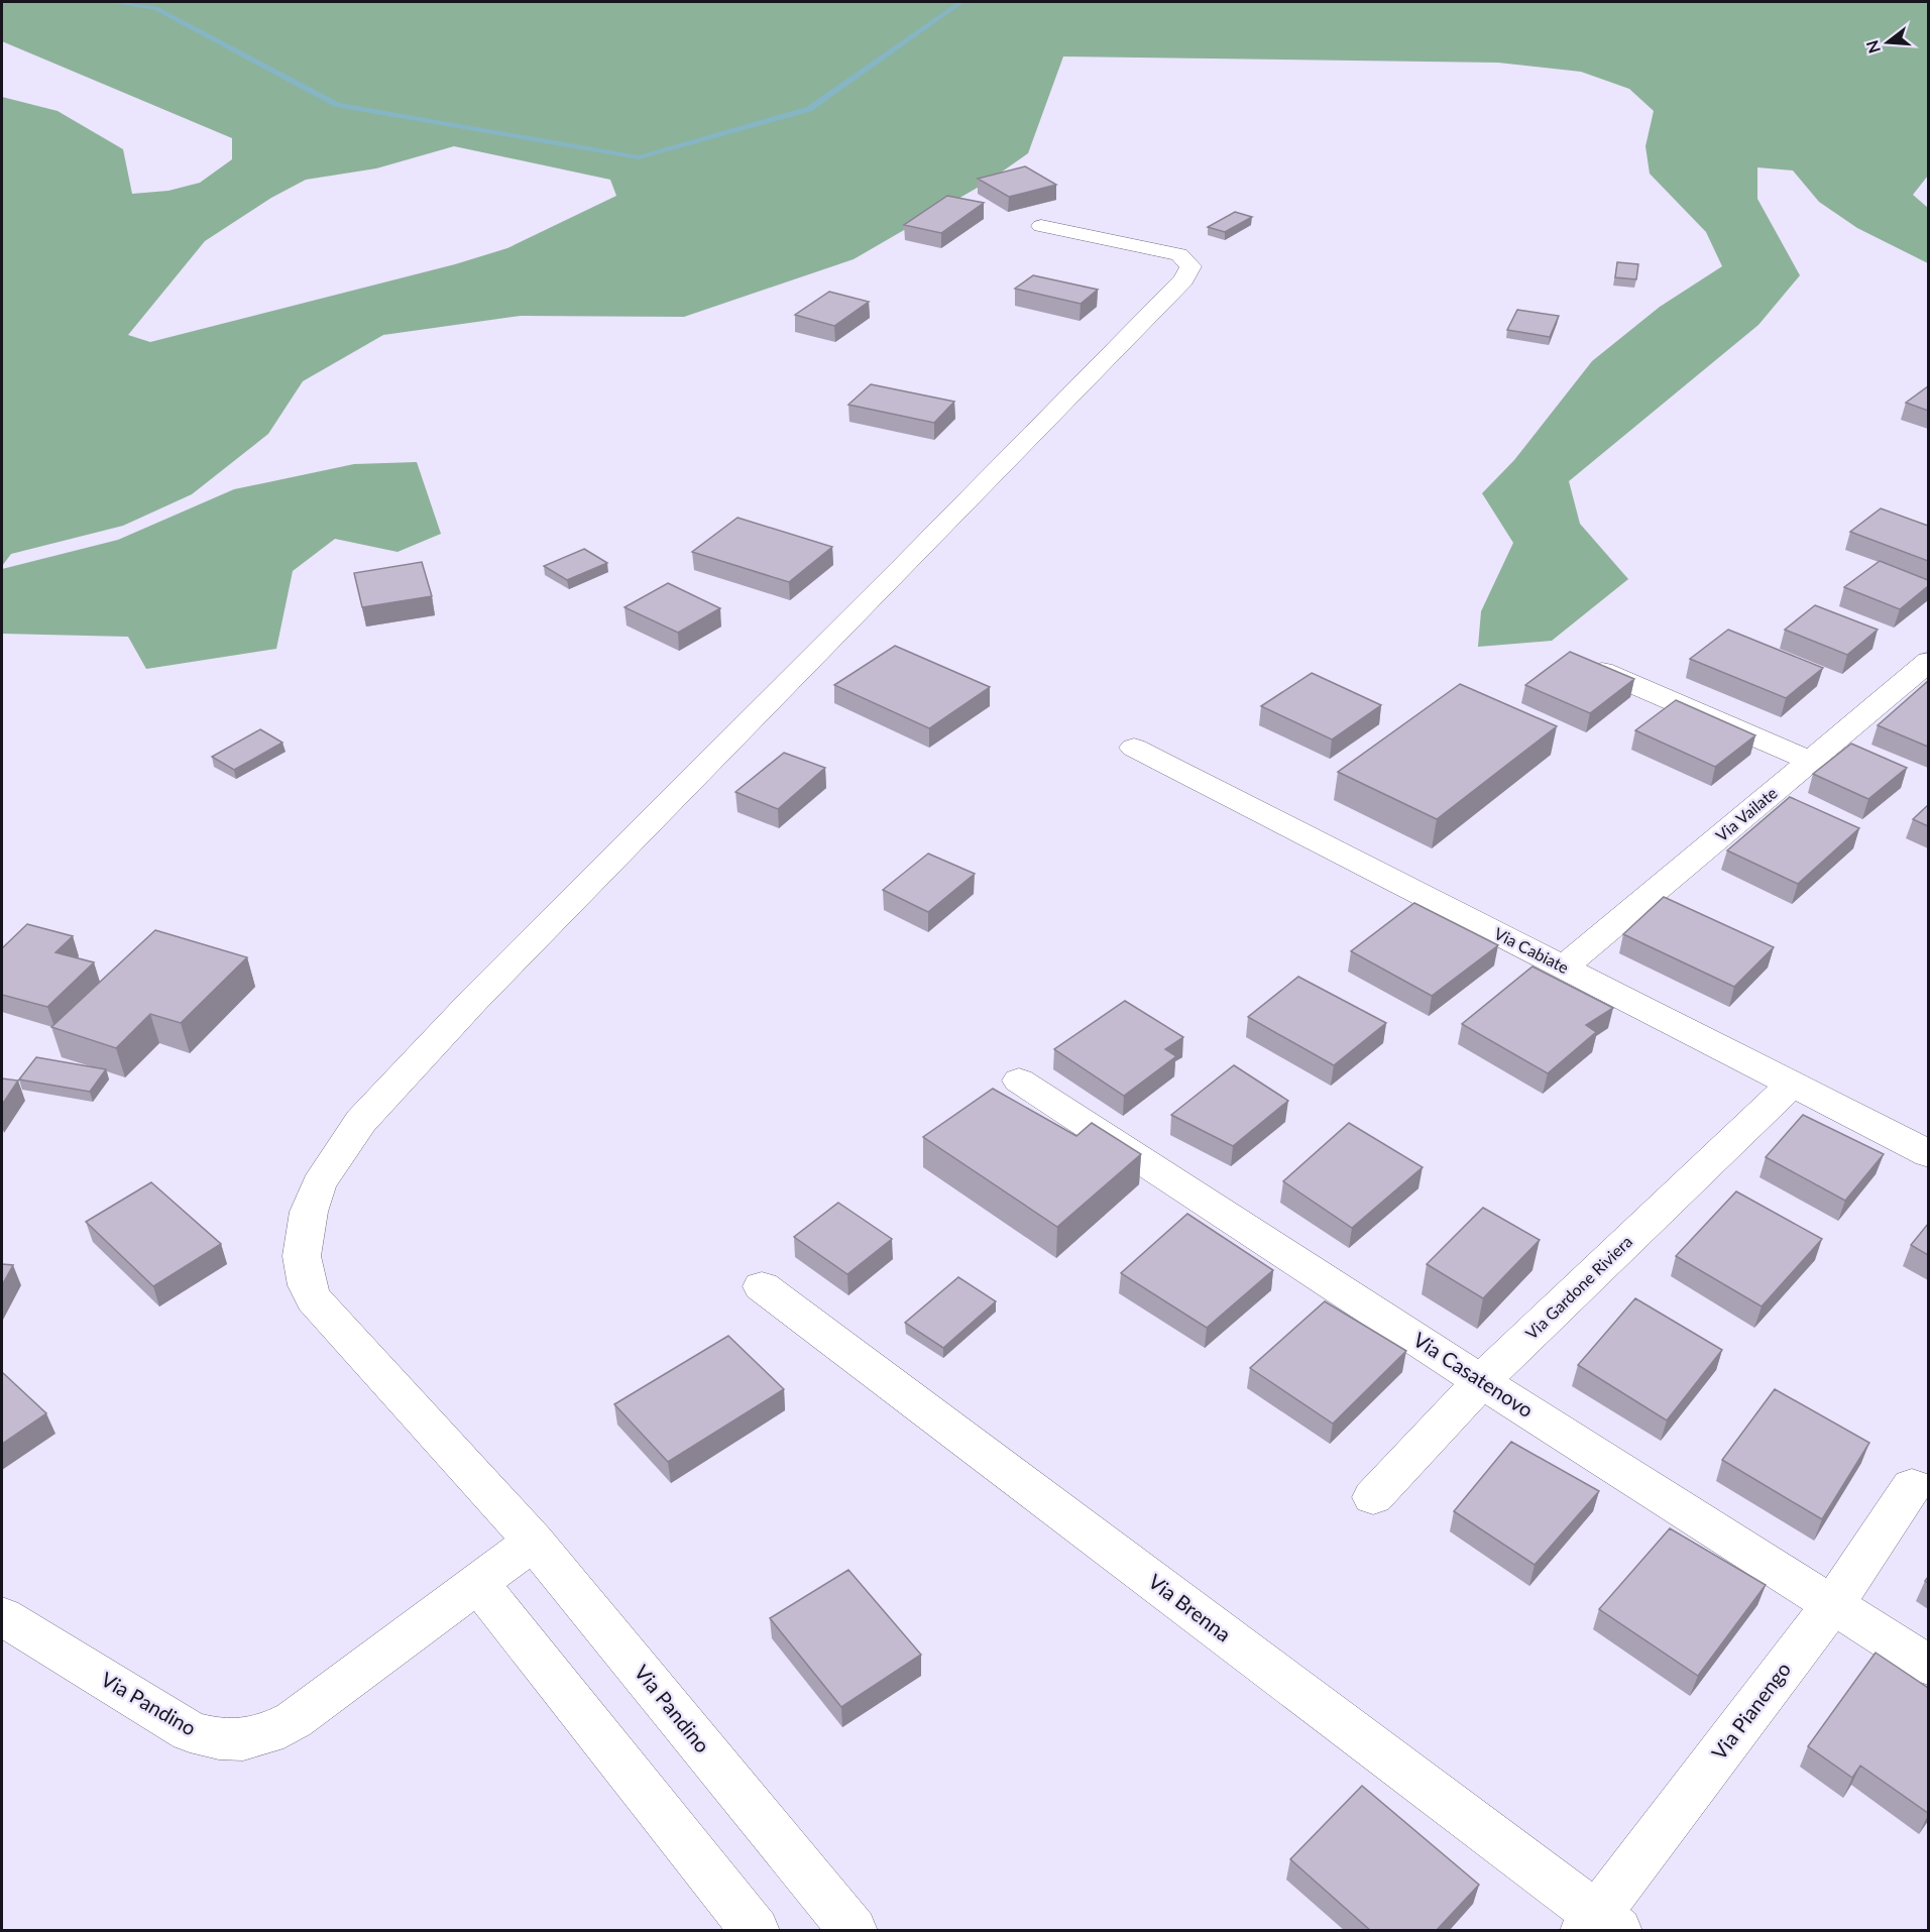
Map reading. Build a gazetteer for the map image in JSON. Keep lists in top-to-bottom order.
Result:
{
  "streets": {
    "street": [
      "Via Vailate",
      "Via Cabiate",
      "Via Gardone Riviera",
      "Via Casatenovo",
      "Via Brenna",
      "Via Pandino",
      "Via Pianengo"
    ]
  },
  "crossings": [
    ["Via Vailate", "Via Cabiate"],
    ["Via Cabiate", "Via Gardone Riviera"],
    ["Via Gardone Riviera", "Via Casatenovo"],
    ["Via Casatenovo", "Via Pianengo"],
    ["Via Brenna", "Via Pianengo"]
  ],
  "north": "left"
}
